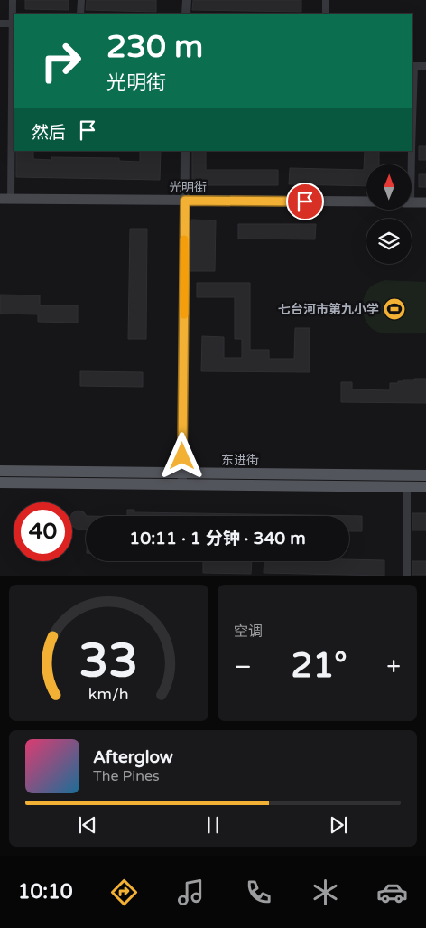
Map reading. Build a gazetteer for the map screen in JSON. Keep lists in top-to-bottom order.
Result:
{
  "streets": {
    "main road": ["光明街", "东进街"]
  },
  "places": {
    "sports": ["七台河市第九小学"]
  },
  "north": "top",
  "page": {
    "turn": ["230 m", "光明街"],
    "then": "然后",
    "limit": "40",
    "trip": "10:11 · 1 分钟 · 340 m",
    "tile": "空调",
    "heat": ["−", "21°", "+"],
    "song": ["Afterglow", "The Pines"],
    "tabs": "10:10",
    "gauge": ["33", "km/h"]
  }
}
